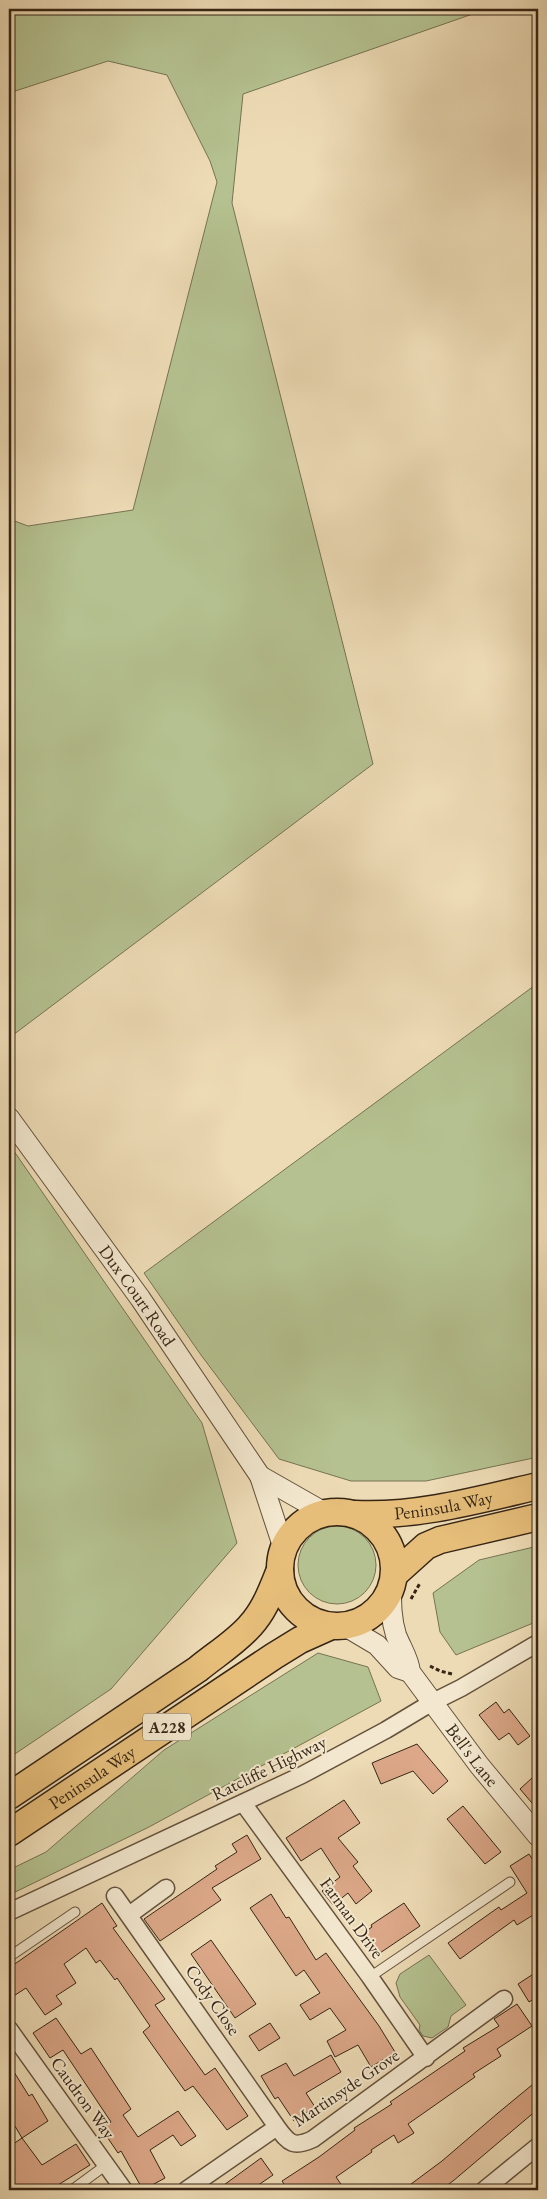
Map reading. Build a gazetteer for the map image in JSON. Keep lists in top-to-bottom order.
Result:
{
  "streets": {
    "main road": ["Peninsula Way", "A228"],
    "street": [
      "Dux Court Road",
      "Bell's Lane",
      "Ratcliffe Highway",
      "Farman Drive",
      "Cody Close",
      "Martinsyde Grove",
      "Caudron Way"
    ]
  },
  "crossings": [
    ["Dux Court Road", "Peninsula Way"],
    ["Dux Court Road", "Bell's Lane"],
    ["Peninsula Way", "Bell's Lane"],
    ["Bell's Lane", "Ratcliffe Highway"],
    ["Ratcliffe Highway", "Farman Drive"],
    ["Farman Drive", "Martinsyde Grove"],
    ["Cody Close", "Martinsyde Grove"]
  ]
}
